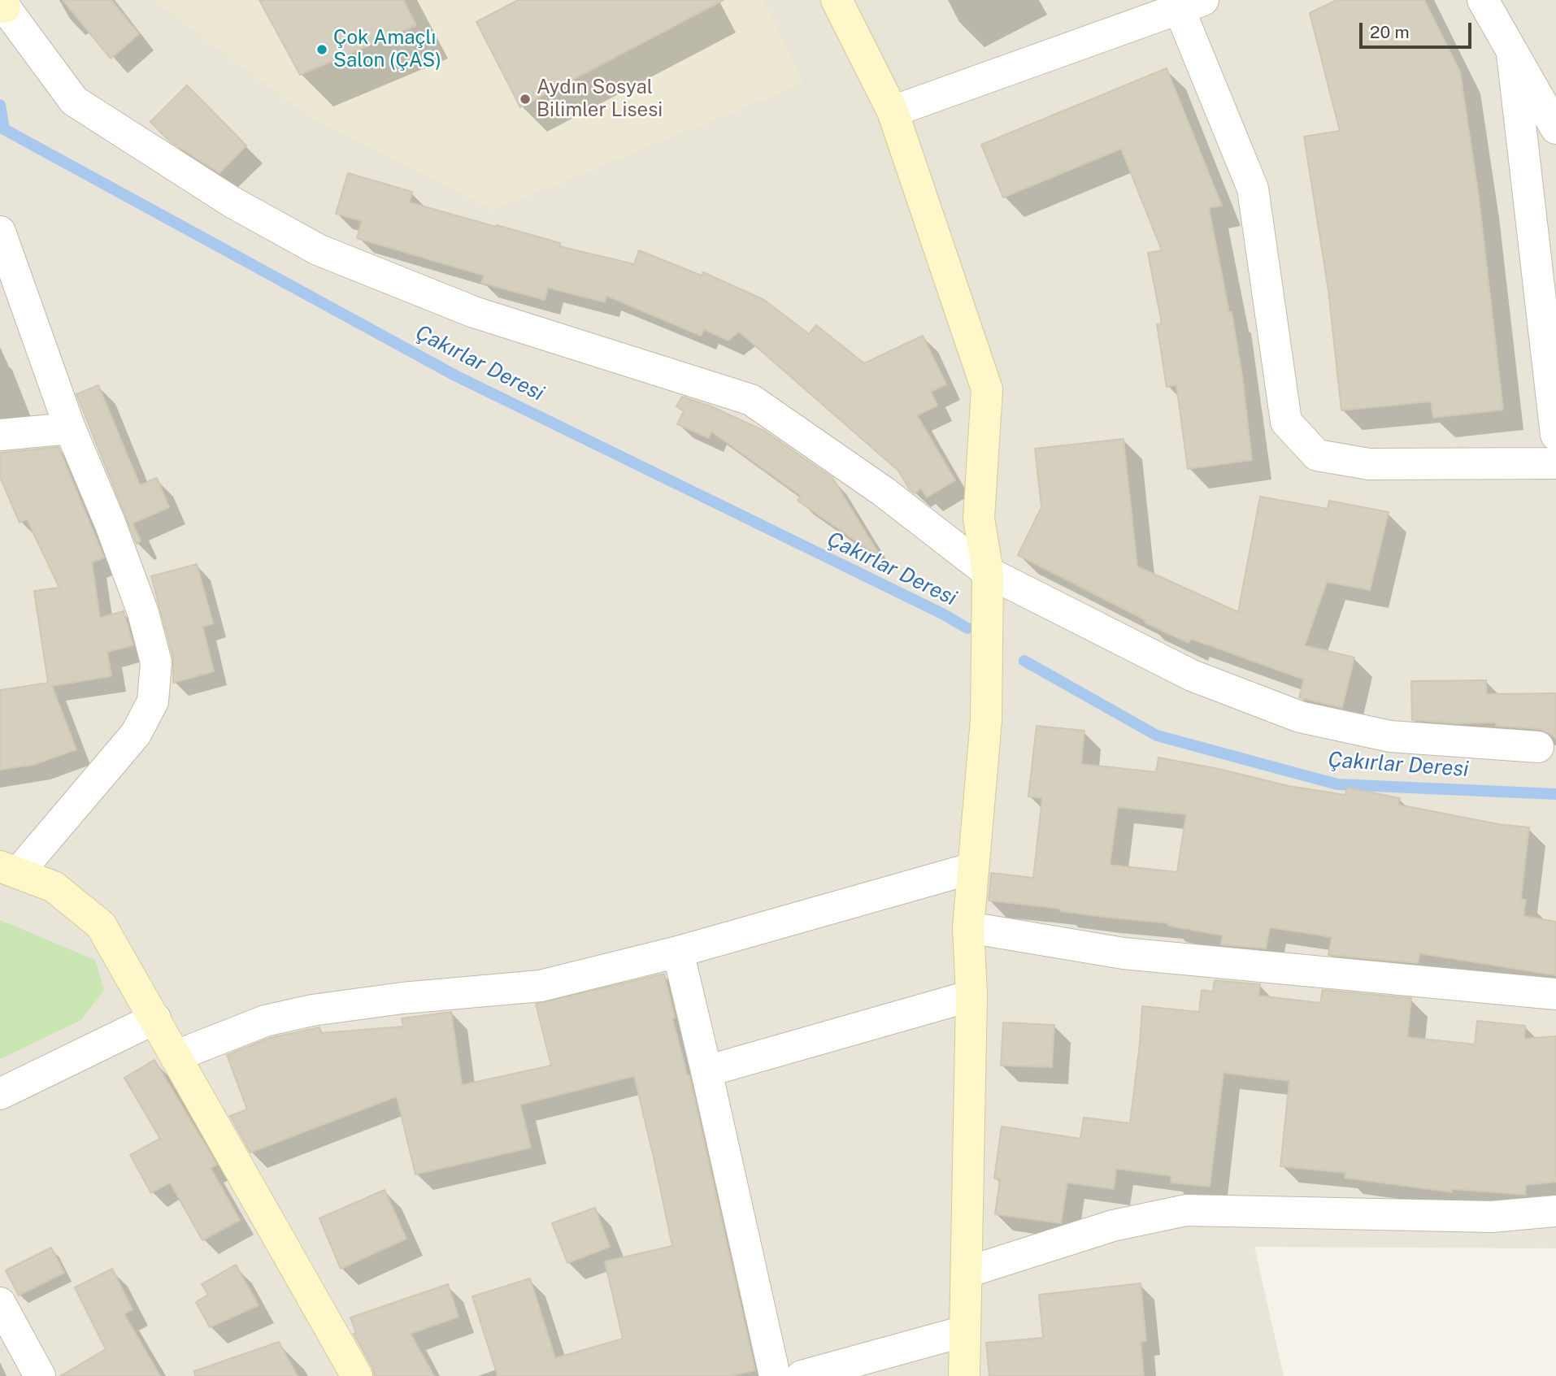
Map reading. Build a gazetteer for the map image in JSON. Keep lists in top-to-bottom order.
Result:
{
  "water": ["Çakırlar Deresi"],
  "places": ["Çok Amaçlı Salon (ÇAS)", "Aydın Sosyal Bilimler Lisesi"],
  "scale_bar": "20 m"
}
